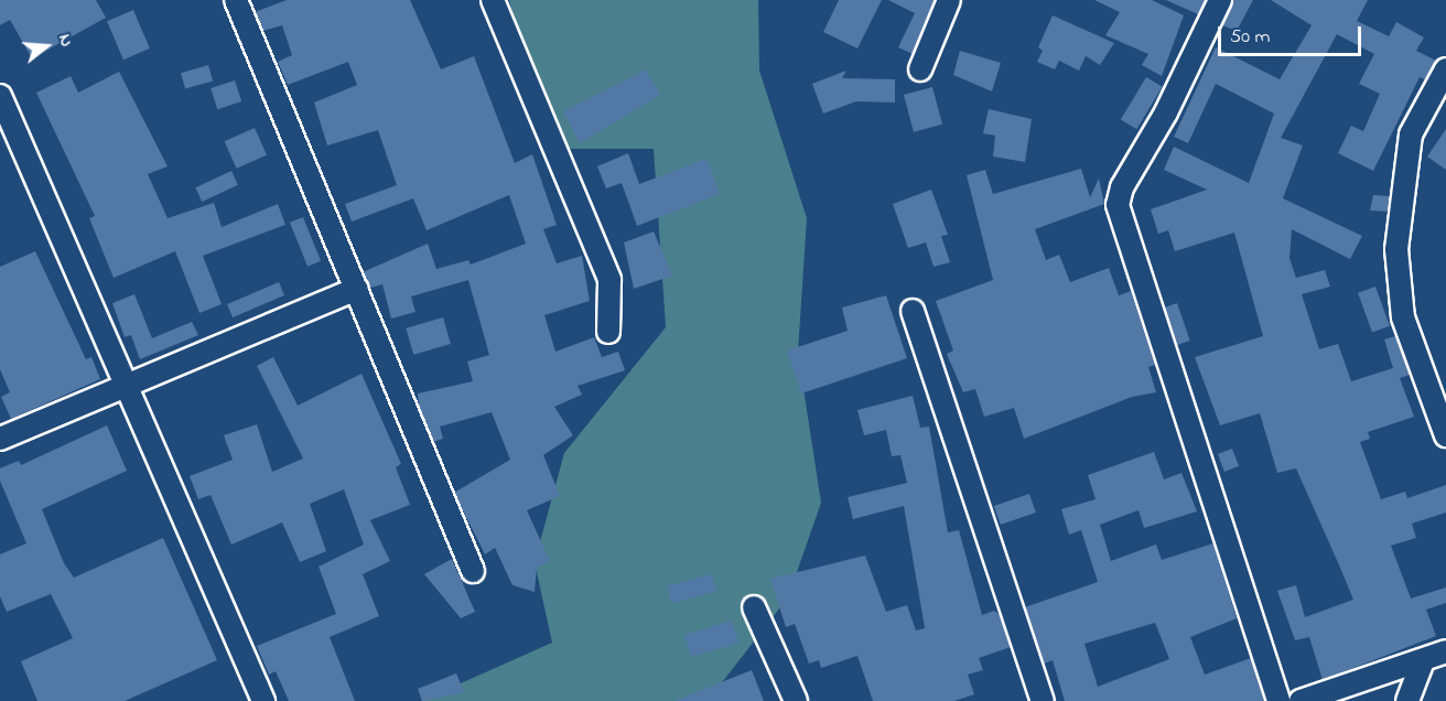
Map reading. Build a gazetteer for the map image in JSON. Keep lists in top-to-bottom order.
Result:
{
  "scale_bar": "50 m",
  "north": "right"
}
